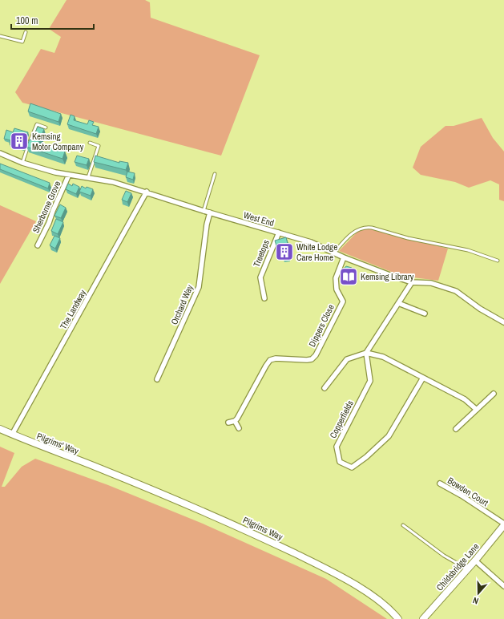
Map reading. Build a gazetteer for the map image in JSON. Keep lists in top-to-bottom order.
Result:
{
  "streets": {
    "street": [
      "Sherborne Grove",
      "West End",
      "Treetops",
      "Orchard Way",
      "The Landway",
      "Dippers Close",
      "Copperfields",
      "Pilgrims' Way",
      "Bowden Court",
      "Pilgrims Way",
      "Childsbridge Lane"
    ]
  },
  "crossings": [
    ["Sherborne Grove", "West End"],
    ["West End", "Treetops"],
    ["West End", "Orchard Way"],
    ["West End", "The Landway"],
    ["West End", "Dippers Close"],
    ["The Landway", "Pilgrims' Way"],
    ["Pilgrims' Way", "Pilgrims Way"],
    ["Bowden Court", "Childsbridge Lane"]
  ],
  "places": {
    "building": ["Kemsing Motor Company", "White Lodge Care Home"],
    "library": ["Kemsing Library"]
  },
  "scale_bar": "100 m",
  "north": "bottom"
}
